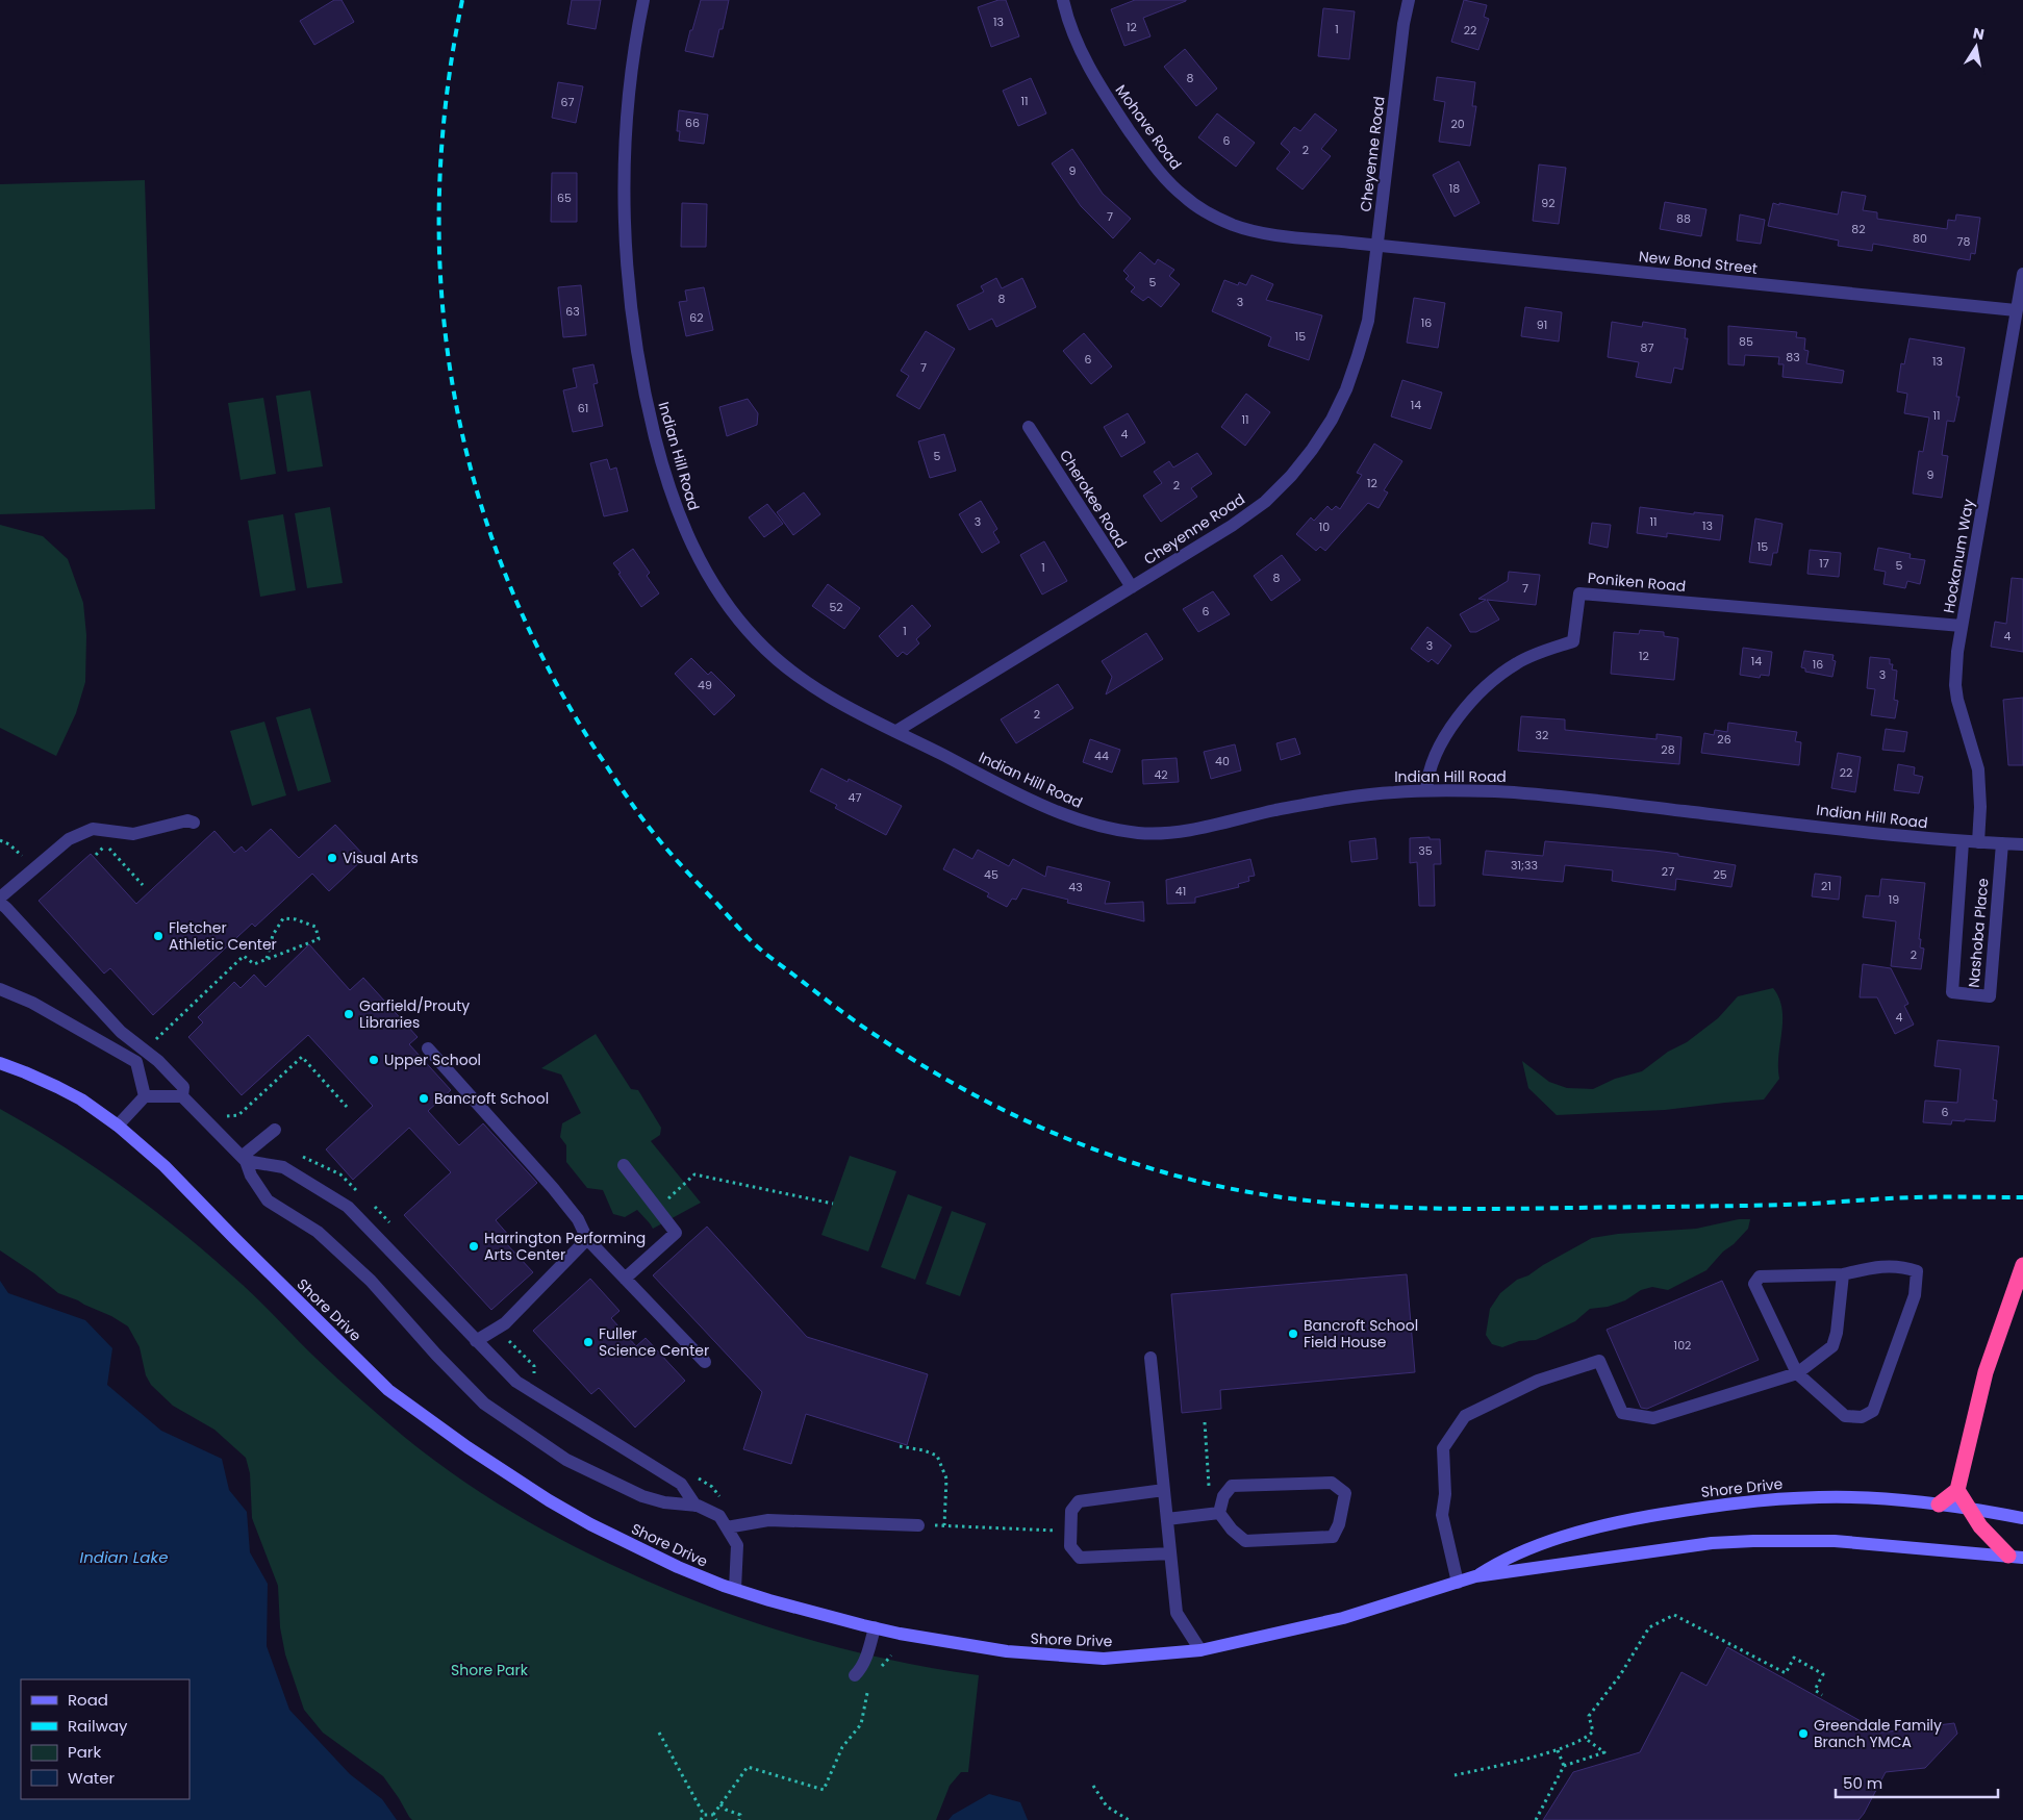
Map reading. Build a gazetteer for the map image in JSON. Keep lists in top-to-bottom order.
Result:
{
  "streets": {
    "main road": ["Shore Drive"],
    "street": [
      "Mohave Road",
      "Cheyenne Road",
      "New Bond Street",
      "Indian Hill Road",
      "Cherokee Road",
      "Hockanum Way",
      "Poniken Road",
      "Nashoba Place"
    ]
  },
  "crossings": [
    ["Mohave Road", "Cheyenne Road"],
    ["Mohave Road", "New Bond Street"],
    ["Cheyenne Road", "New Bond Street"],
    ["Cheyenne Road", "Indian Hill Road"],
    ["Cheyenne Road", "Cherokee Road"],
    ["New Bond Street", "Hockanum Way"],
    ["Indian Hill Road", "Hockanum Way"],
    ["Indian Hill Road", "Poniken Road"],
    ["Indian Hill Road", "Nashoba Place"],
    ["Hockanum Way", "Poniken Road"]
  ],
  "water": ["Indian Lake"],
  "parks": ["Shore Park"],
  "places": [
    "Visual Arts",
    "Fletcher Athletic Center",
    "Garfield/Prouty Libraries",
    "Upper School",
    "Bancroft School",
    "Harrington Performing Arts Center",
    "Bancroft School Field House",
    "Fuller Science Center",
    "Greendale Family Branch YMCA"
  ],
  "house_numbers": [
    "13",
    "12",
    "1",
    "22",
    "8",
    "11",
    "67",
    "66",
    "20",
    "6",
    "2",
    "9",
    "18",
    "65",
    "92",
    "7",
    "88",
    "82",
    "80",
    "78",
    "5",
    "8",
    "3",
    "63",
    "62",
    "16",
    "91",
    "15",
    "85",
    "87",
    "83",
    "6",
    "13",
    "7",
    "14",
    "61",
    "11",
    "11",
    "4",
    "5",
    "9",
    "12",
    "2",
    "3",
    "11",
    "13",
    "10",
    "15",
    "17",
    "5",
    "1",
    "8",
    "7",
    "52",
    "6",
    "1",
    "4",
    "3",
    "12",
    "14",
    "16",
    "3",
    "49",
    "2",
    "32",
    "26",
    "28",
    "44",
    "40",
    "22",
    "42",
    "47",
    "35",
    "31;33",
    "27",
    "45",
    "25",
    "21",
    "43",
    "41",
    "19",
    "2",
    "4",
    "6",
    "102"
  ],
  "legend": [
    "Road",
    "Railway",
    "Park",
    "Water"
  ],
  "scale_bar": "50 m",
  "north": "top"
}
